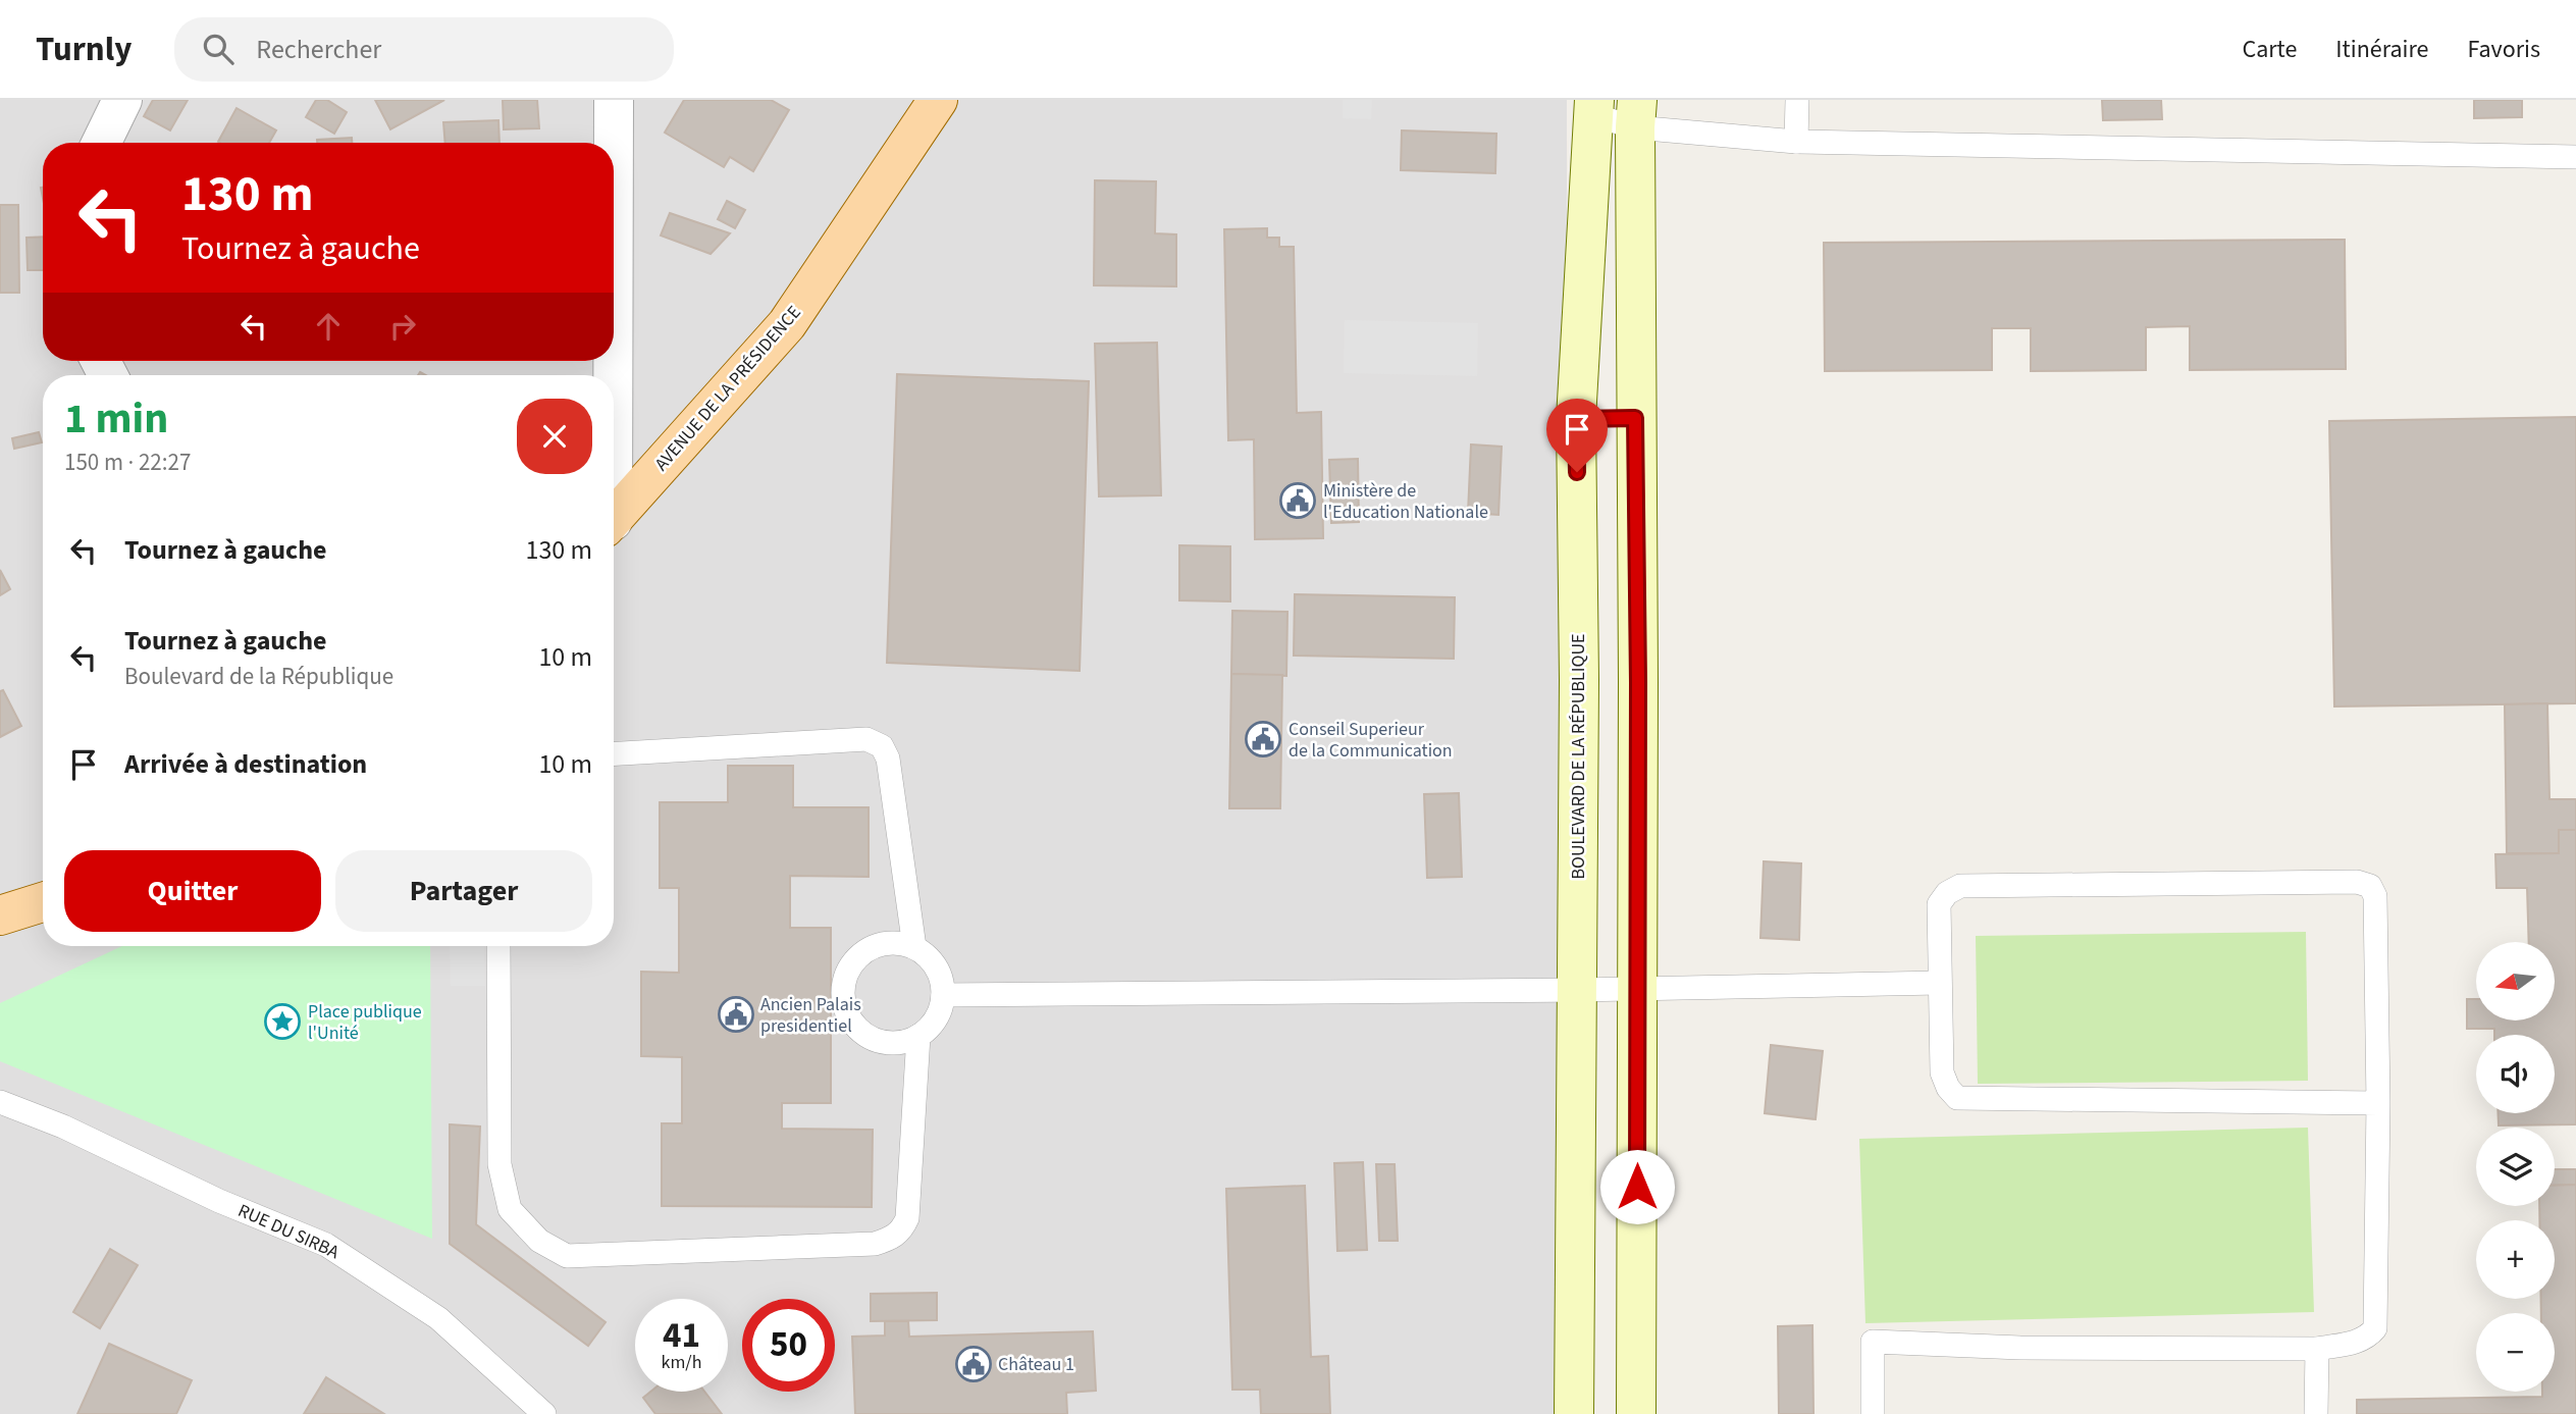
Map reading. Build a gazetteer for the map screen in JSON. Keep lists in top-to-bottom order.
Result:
{
  "streets": {
    "main road": ["AVENUE DE LA PRÉSIDENCE", "BOULEVARD DE LA RÉPUBLIQUE"],
    "lane": ["RUE DU SIRBA"]
  },
  "places": {
    "public building": [
      "Ministère de l'Education Nationale",
      "Conseil Superieur de la Communication",
      "Ancien Palais presidentiel",
      "Château 1"
    ],
    "place": ["Place publique l'Unité"]
  },
  "north": "left",
  "page": {
    "header": "Turnly",
    "search": "Rechercher",
    "nav": ["Carte", "Itinéraire", "Favoris"],
    "turn": ["130 m", "Tournez à gauche"],
    "heading": ["1 min", "150 m · 22:27"],
    "list": [
      {
        "name": "Tournez à gauche",
        "value": "130 m"
      },
      {
        "name": "Tournez à gauche",
        "note": "Boulevard de la République",
        "value": "10 m"
      },
      {
        "name": "Arrivée à destination",
        "value": "10 m"
      }
    ],
    "buttons": ["Quitter", "Partager"],
    "map_buttons": ["+", "−"],
    "speed": "41 km/h",
    "limit": "50"
  }
}
